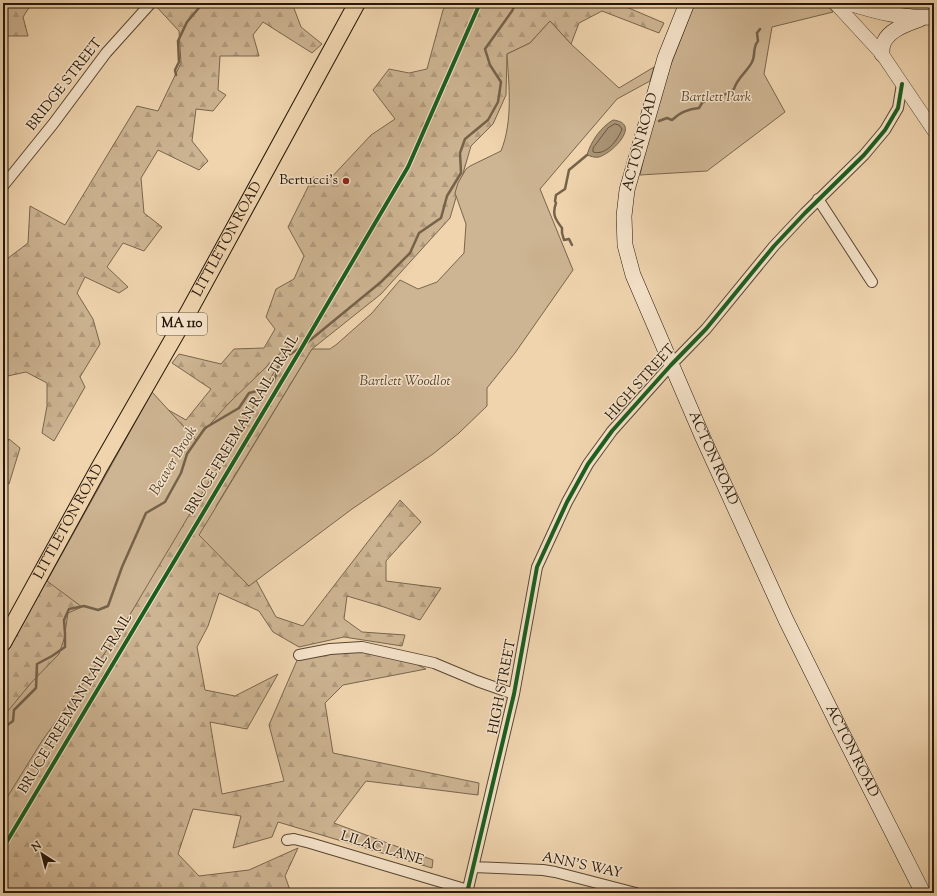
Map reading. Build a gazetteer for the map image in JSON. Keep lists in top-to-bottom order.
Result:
{
  "streets": {
    "main road": ["ACTON ROAD", "LITTLETON ROAD", "MA 110"],
    "street": [
      "BRIDGE STREET",
      "HIGH STREET",
      "LILAC LANE",
      "ANN'S WAY"
    ],
    "cycle path": ["BRUCE FREEMAN RAIL TRAIL"]
  },
  "crossings": [
    ["ACTON ROAD", "HIGH STREET"],
    ["HIGH STREET", "LILAC LANE"],
    ["HIGH STREET", "ANN'S WAY"]
  ],
  "water": ["Beaver Brook"],
  "parks": ["Bartlett Park", "Bartlett Woodlot"],
  "places": ["Bertucci's"],
  "north": "top left"
}
